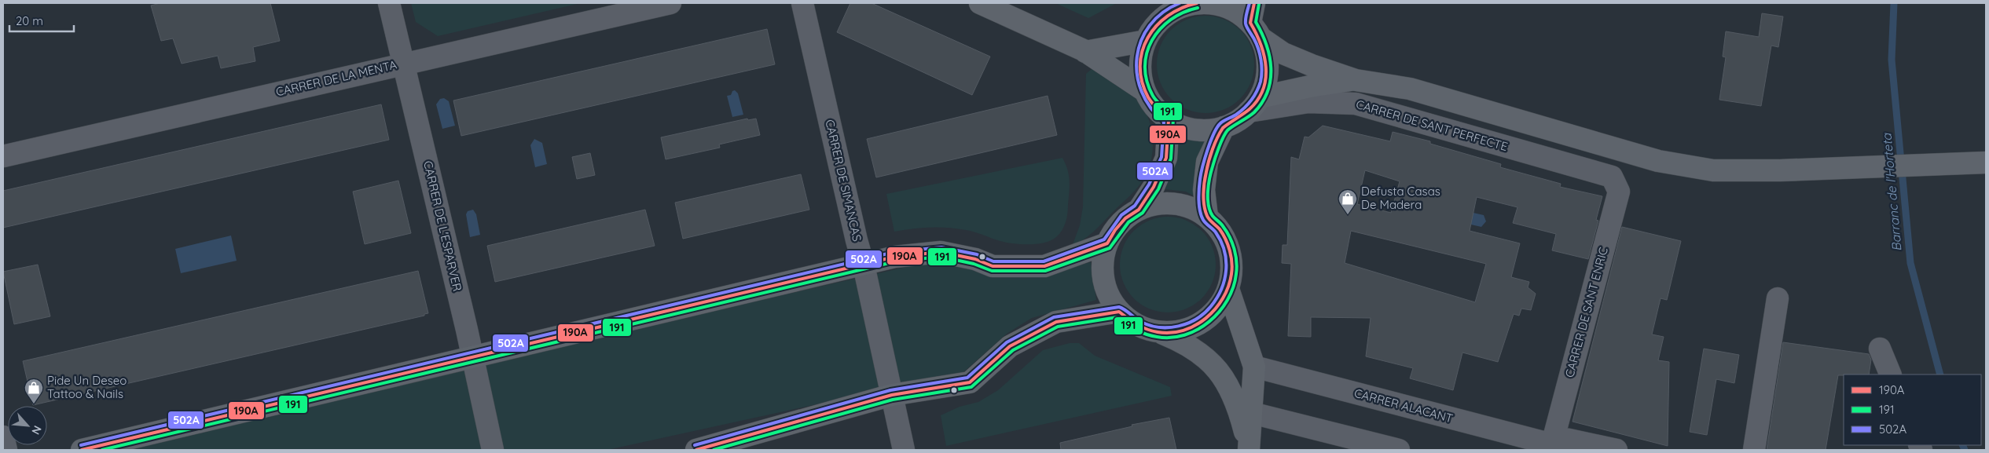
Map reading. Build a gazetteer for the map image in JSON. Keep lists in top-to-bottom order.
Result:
{
  "streets": {
    "street": [
      "CARRER DE LA MENTA",
      "CARRER DE SANT PERFECTE",
      "CARRER DE SIMANCAS",
      "CARRER DE L'ESPARVER",
      "CARRER DE SANT ENRIC",
      "CARRER ALACANT"
    ]
  },
  "crossings": [
    ["CARRER DE LA MENTA", "CARRER DE L'ESPARVER"],
    ["CARRER DE SANT PERFECTE", "CARRER DE SANT ENRIC"],
    ["CARRER DE SANT ENRIC", "CARRER ALACANT"]
  ],
  "water": ["Barranc de l'Horteta"],
  "places": {
    "shop": ["Defusta Casas De Madera", "Pide Un Deseo Tattoo & Nails"]
  },
  "lines": ["transit line 190A", "transit line 502A", "transit line 191"],
  "legend": ["190A", "191", "502A"],
  "scale_bar": "20 m",
  "north": "bottom right"
}
